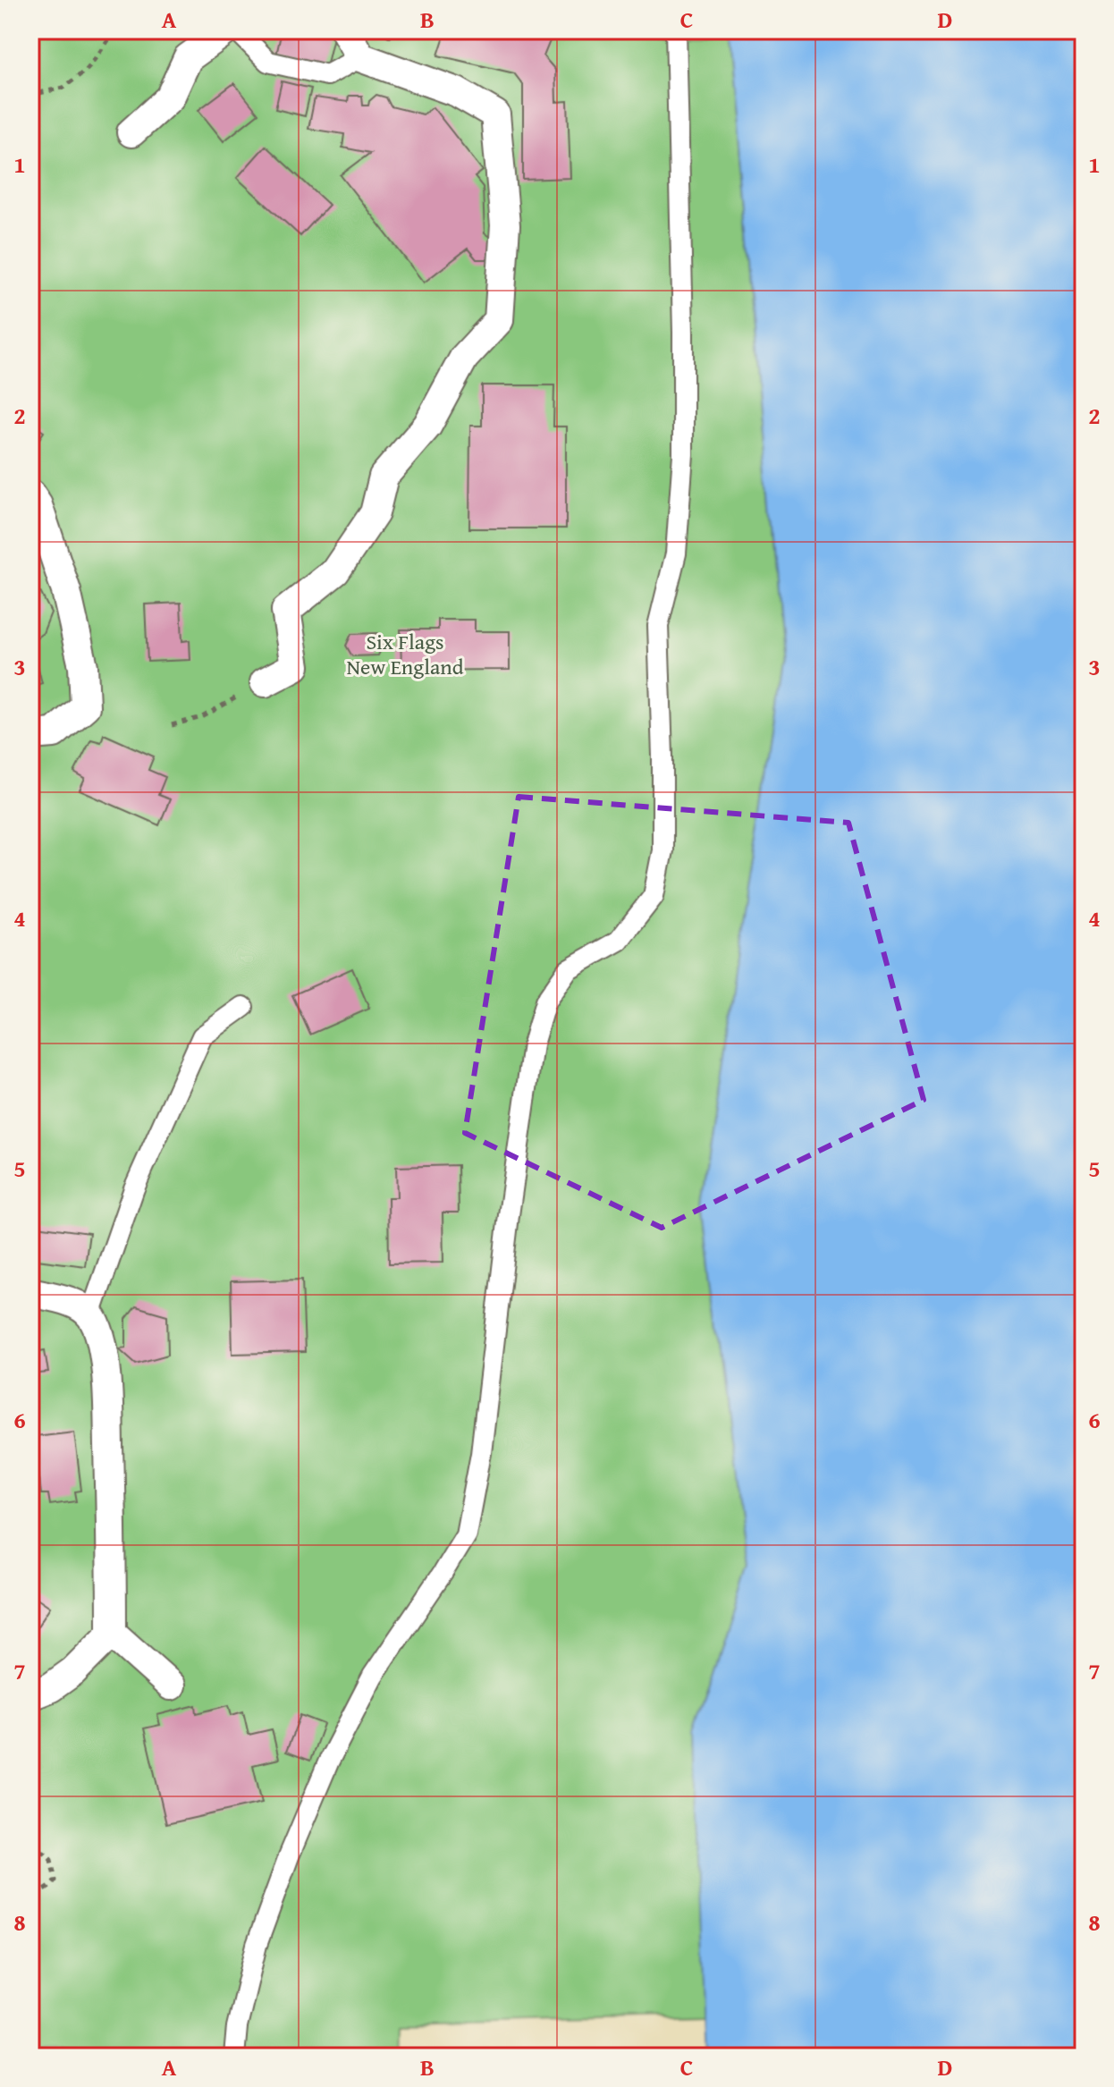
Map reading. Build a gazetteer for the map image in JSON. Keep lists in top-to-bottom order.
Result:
{
  "parks": ["Six Flags New England"],
  "grid": {
    "columns": [
      "A",
      "B",
      "C",
      "D"
    ],
    "rows": [
      "1",
      "2",
      "3",
      "4",
      "5",
      "6",
      "7",
      "8"
    ]
  }
}
